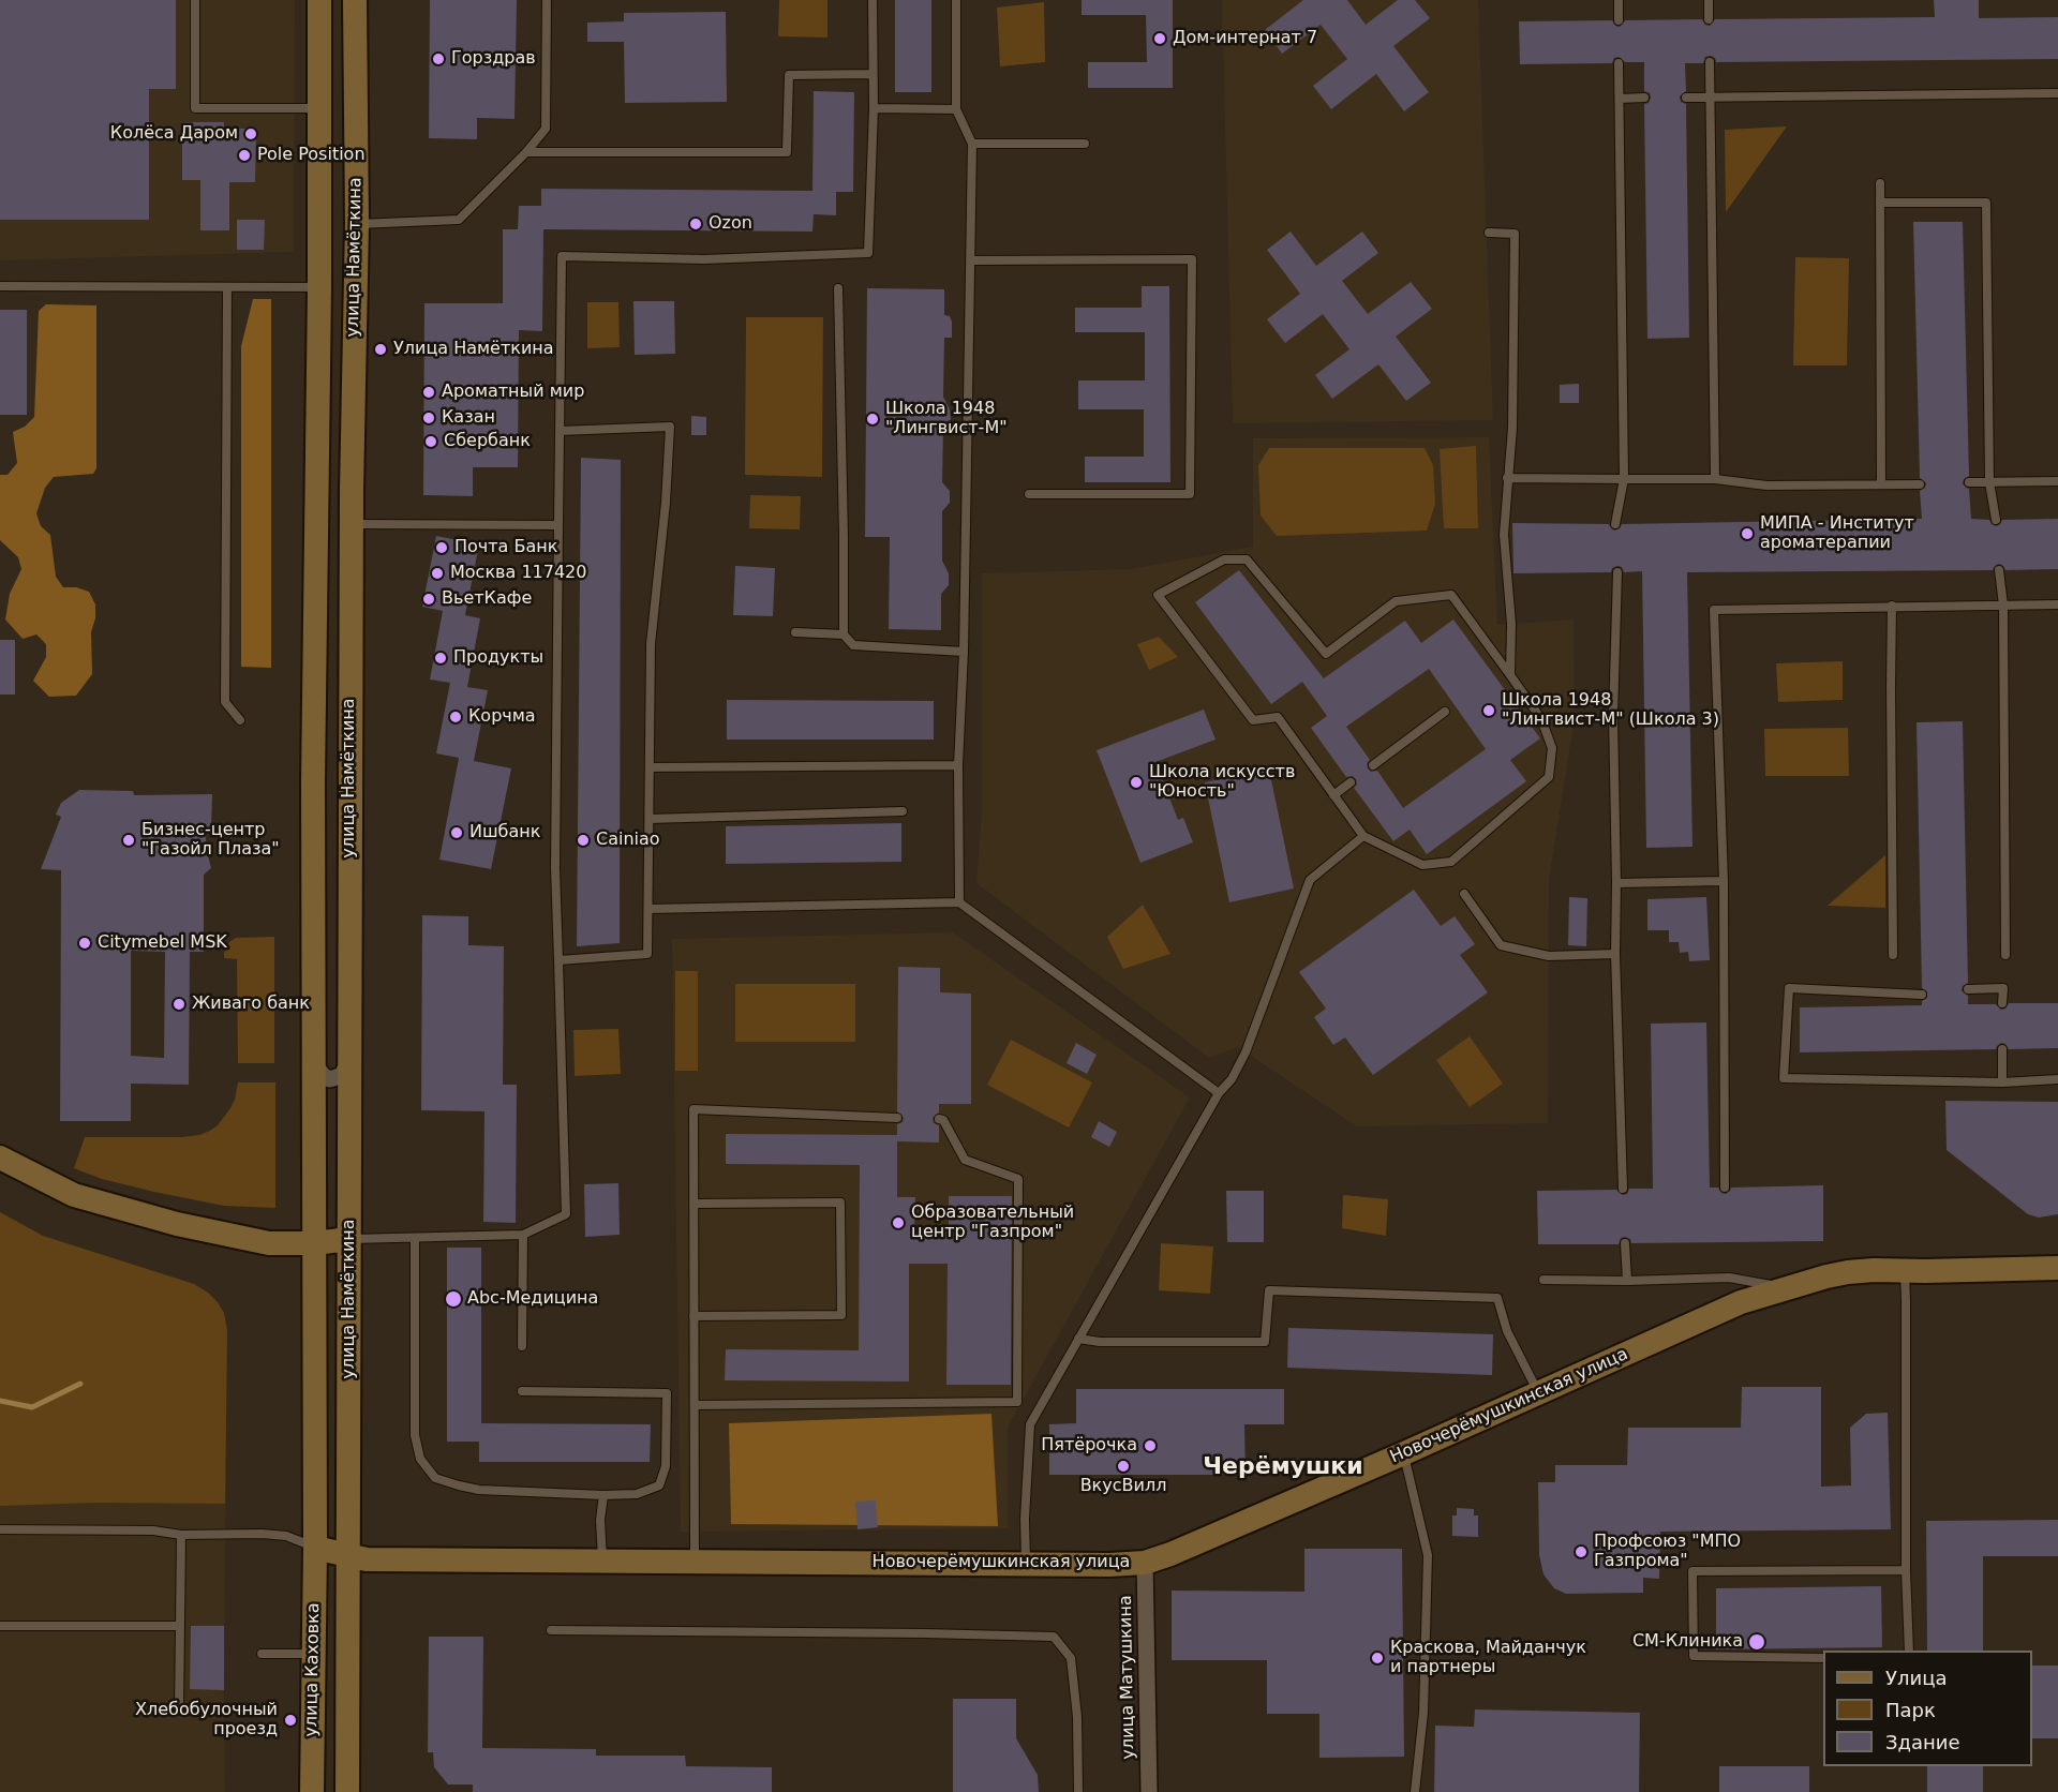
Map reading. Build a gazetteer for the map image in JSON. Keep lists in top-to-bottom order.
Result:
{
  "streets": {
    "main road": ["улица Намёткина", "Новочерёмушкинская улица", "улица Каховка"],
    "street": ["улица Матушкина"]
  },
  "crossings": [
    ["улица Намёткина", "Новочерёмушкинская улица"],
    ["улица Намёткина", "улица Каховка"],
    ["Новочерёмушкинская улица", "улица Каховка"],
    ["Новочерёмушкинская улица", "улица Матушкина"]
  ],
  "districts": ["Черёмушки"],
  "places": [
    "Дом-интернат 7",
    "Горздрав",
    "Колёса Даром",
    "Pole Position",
    "Ozon",
    "Улица Намёткина",
    "Ароматный мир",
    "Казан",
    "Школа 1948 \"Лингвист-М\"",
    "Сбербанк",
    "МИПА - Институт ароматерапии",
    "Почта Банк",
    "Москва 117420",
    "ВьетКафе",
    "Продукты",
    "Школа 1948 \"Лингвист-М\" (Школа 3)",
    "Корчма",
    "Школа искусств \"Юность\"",
    "Ишбанк",
    "Бизнес-центр \"Газойл Плаза\"",
    "Cainiao",
    "Citymebel MSK",
    "Живаго банк",
    "Образовательный центр \"Газпром\"",
    "Abc-Медицина",
    "Пятёрочка",
    "ВкусВилл",
    "Профсоюз \"МПО Газпрома\"",
    "СМ-Клиника",
    "Краскова, Майданчук и партнеры",
    "Хлебобулочный проезд"
  ],
  "legend": ["Улица", "Парк", "Здание"]
}
